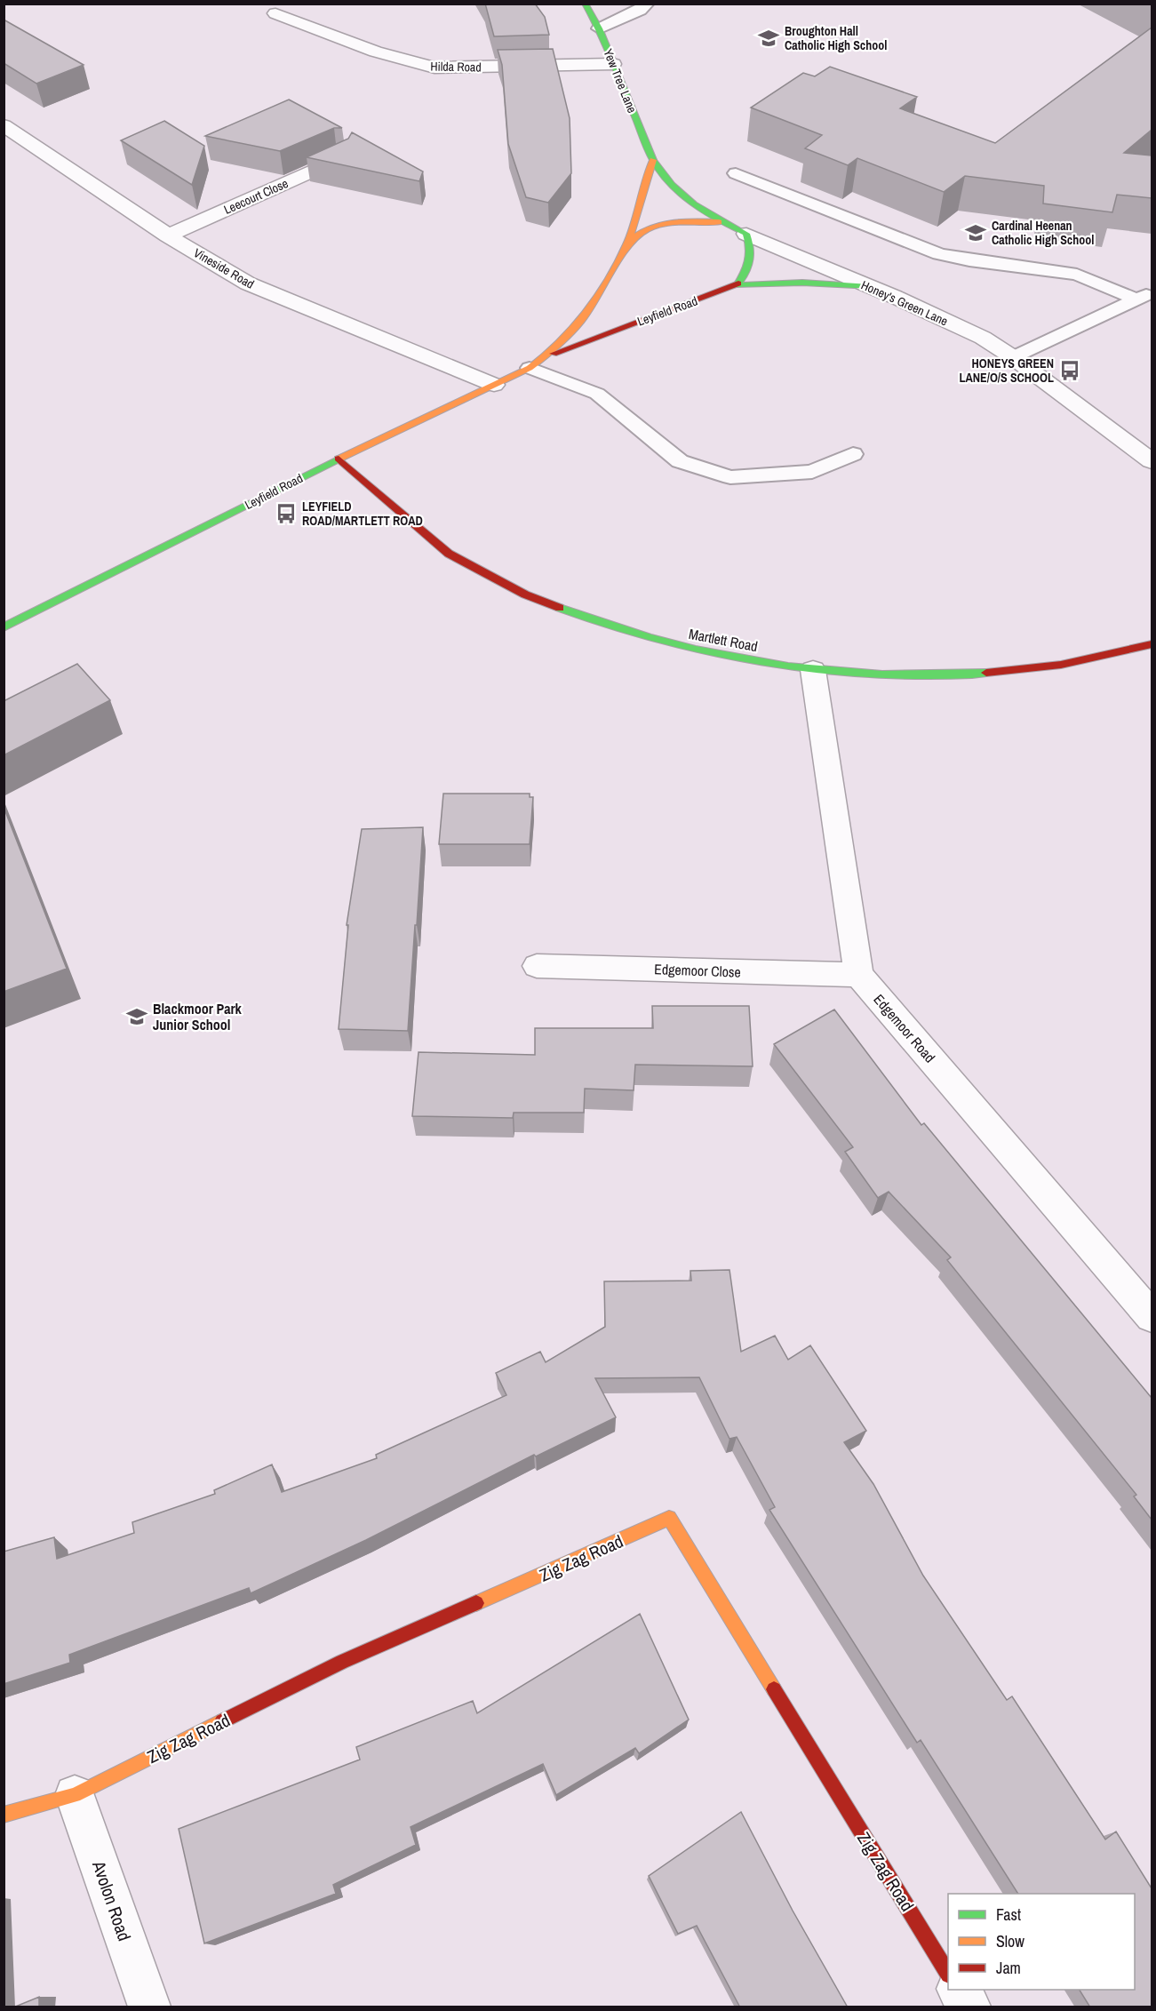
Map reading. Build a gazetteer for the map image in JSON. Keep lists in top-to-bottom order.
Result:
{
  "streets": {
    "street": [
      "Hilda Road",
      "Yew Tree Lane",
      "Leecourt Close",
      "Vineside Road",
      "Honey's Green Lane",
      "Leyfield Road",
      "Martlett Road",
      "Edgemoor Close",
      "Edgemoor Road",
      "Zig Zag Road",
      "Avolon Road"
    ]
  },
  "crossings": [
    ["Hilda Road", "Yew Tree Lane"],
    ["Yew Tree Lane", "Honey's Green Lane"],
    ["Yew Tree Lane", "Leyfield Road"],
    ["Leecourt Close", "Vineside Road"],
    ["Vineside Road", "Leyfield Road"],
    ["Honey's Green Lane", "Leyfield Road"],
    ["Leyfield Road", "Martlett Road"],
    ["Edgemoor Close", "Edgemoor Road"],
    ["Zig Zag Road", "Avolon Road"]
  ],
  "places": {
    "school or university": ["Broughton Hall Catholic High School", "Cardinal Heenan Catholic High School", "Blackmoor Park Junior School"],
    "bus stop": ["HONEYS GREEN LANE/O/S SCHOOL", "LEYFIELD ROAD/MARTLETT ROAD"]
  },
  "legend": ["Fast", "Slow", "Jam"]
}
